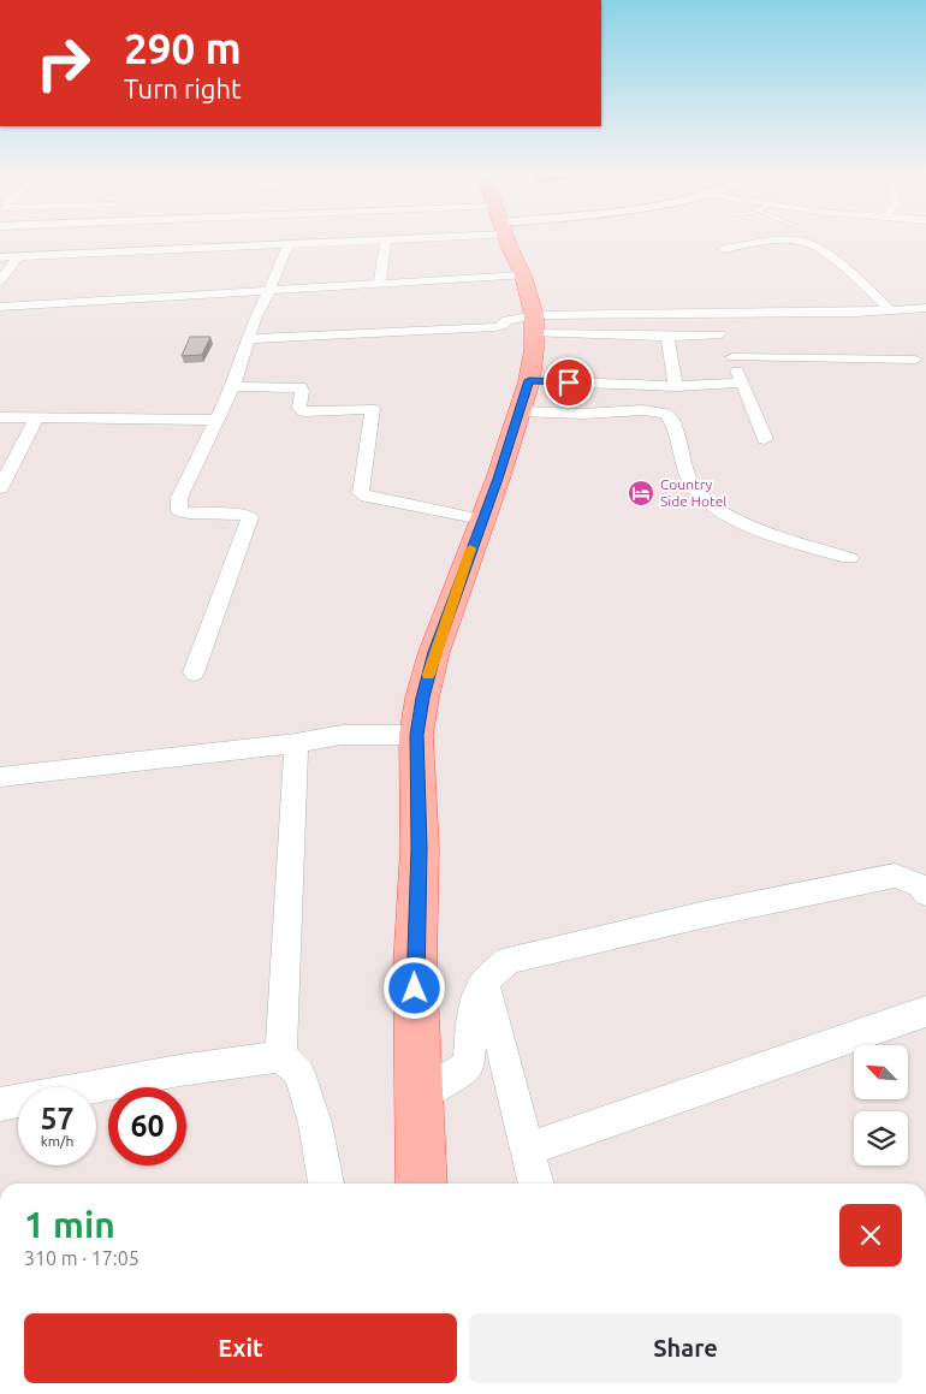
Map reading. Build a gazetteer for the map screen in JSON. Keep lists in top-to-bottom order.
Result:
{
  "places": {
    "hotel": ["Country Side Hotel"]
  },
  "north": "top left",
  "page": {
    "turn": ["290 m", "Turn right"],
    "speed": "57 km/h",
    "limit": "60",
    "heading": ["1 min", "310 m · 17:05"],
    "buttons": ["Exit", "Share"]
  }
}
